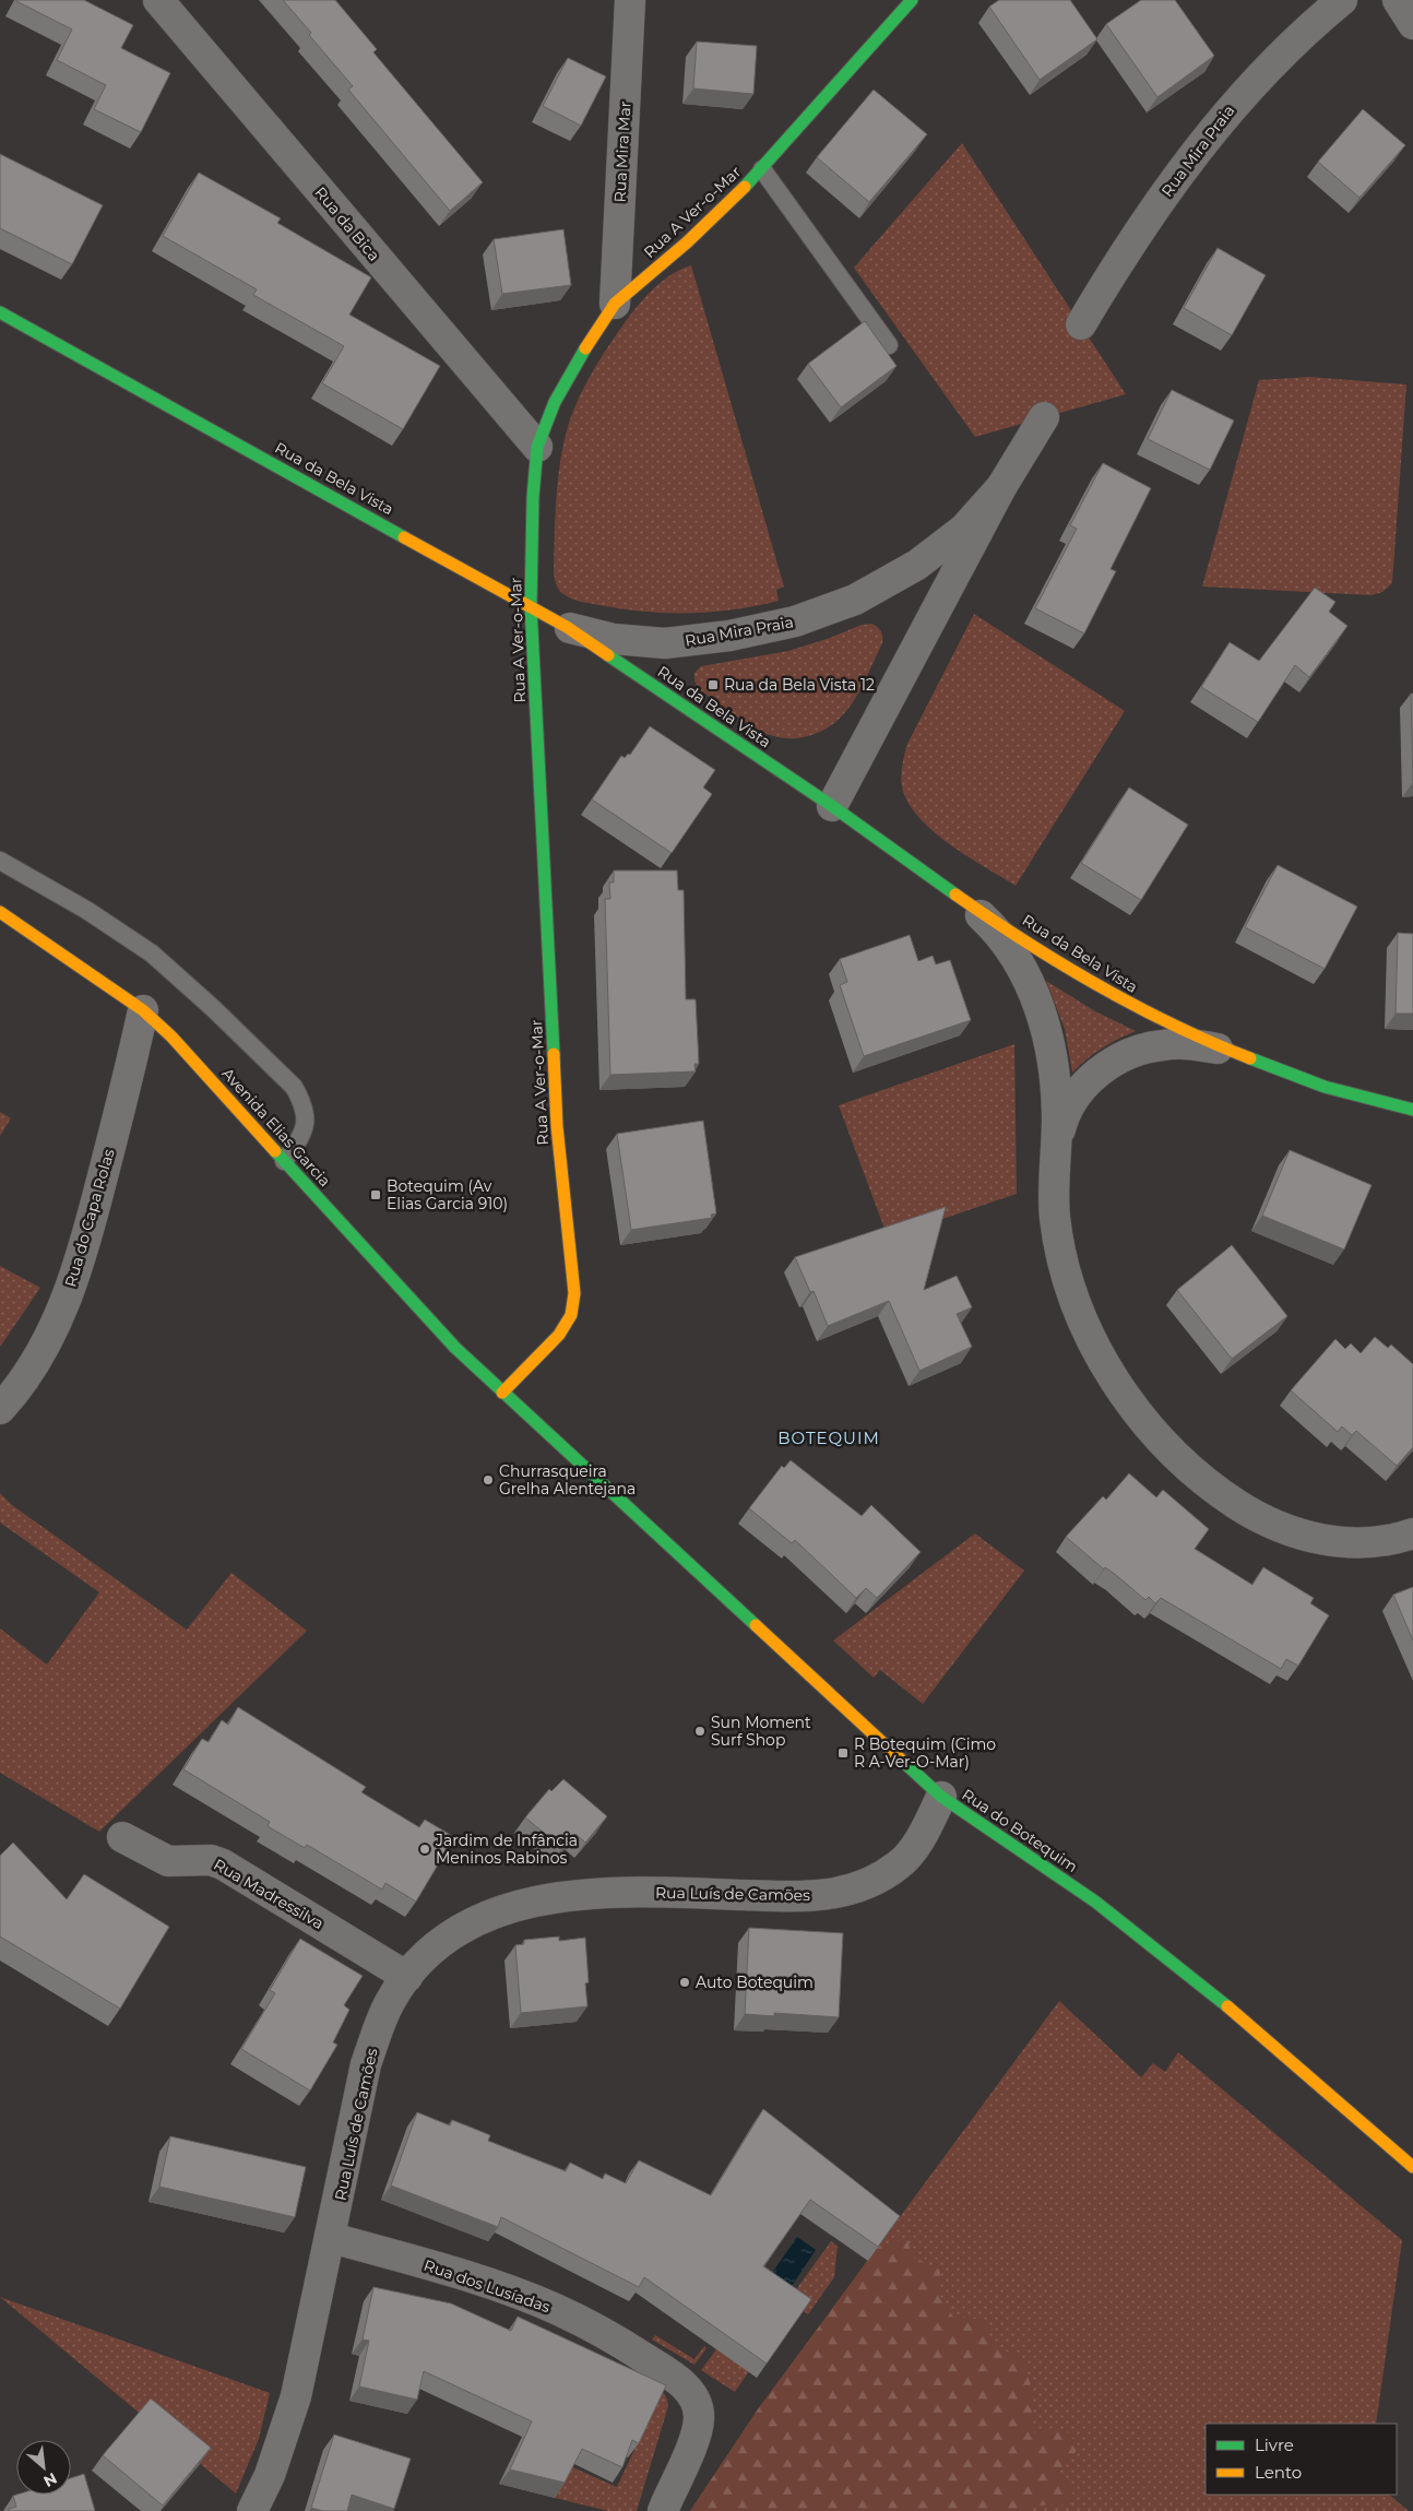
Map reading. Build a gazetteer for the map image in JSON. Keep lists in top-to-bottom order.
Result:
{
  "streets": {
    "street": [
      "Rua Mira Praia",
      "Rua Mira Mar",
      "Rua A Ver-o-Mar",
      "Rua da Bica",
      "Rua da Bela Vista",
      "Avenida Elias Garcia",
      "Rua do Capa Rolas",
      "Rua do Botequim",
      "Rua Madressilva",
      "Rua Luís de Camões",
      "Rua dos Lusíadas"
    ]
  },
  "crossings": [
    ["Rua Mira Praia", "Rua da Bela Vista"],
    ["Rua Mira Mar", "Rua A Ver-o-Mar"],
    ["Rua A Ver-o-Mar", "Rua da Bica"],
    ["Rua A Ver-o-Mar", "Rua da Bela Vista"],
    ["Rua A Ver-o-Mar", "Avenida Elias Garcia"],
    ["Rua A Ver-o-Mar", "Rua do Botequim"],
    ["Avenida Elias Garcia", "Rua do Capa Rolas"],
    ["Avenida Elias Garcia", "Rua do Botequim"],
    ["Rua do Botequim", "Rua Luís de Camões"],
    ["Rua Madressilva", "Rua Luís de Camões"],
    ["Rua Luís de Camões", "Rua dos Lusíadas"]
  ],
  "districts": ["BOTEQUIM"],
  "places": {
    "transit": ["Rua da Bela Vista 12", "Botequim (Av Elias Garcia 910)", "R Botequim (Cimo R A-Ver-O-Mar)"],
    "other": [
      "Churrasqueira Grelha Alentejana",
      "Sun Moment Surf Shop",
      "Jardim de Infância Meninos Rabinos",
      "Auto Botequim"
    ]
  },
  "legend": ["Livre", "Lento"],
  "north": "bottom right"
}
